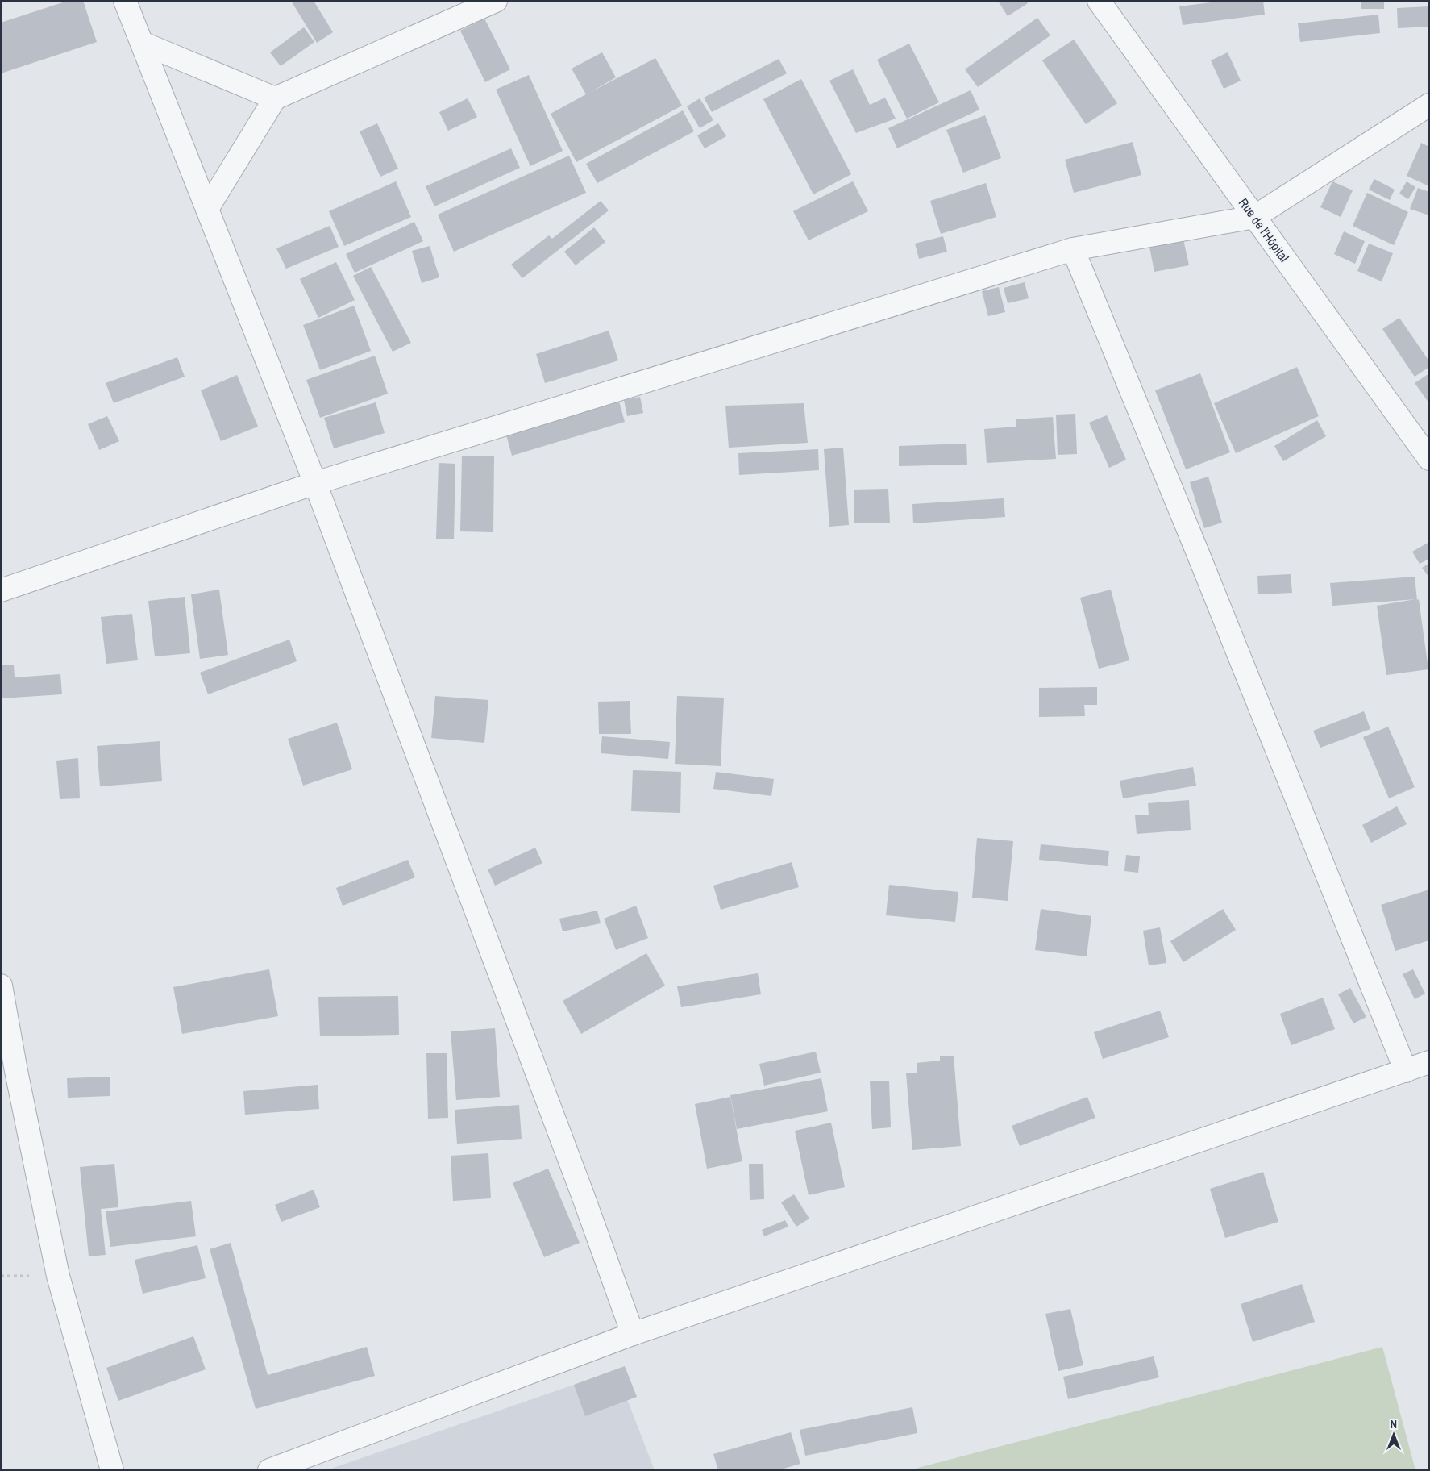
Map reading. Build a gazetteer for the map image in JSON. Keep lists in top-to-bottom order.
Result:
{
  "streets": {
    "street": ["Rue de l'Hôpital"]
  },
  "north": "top"
}
